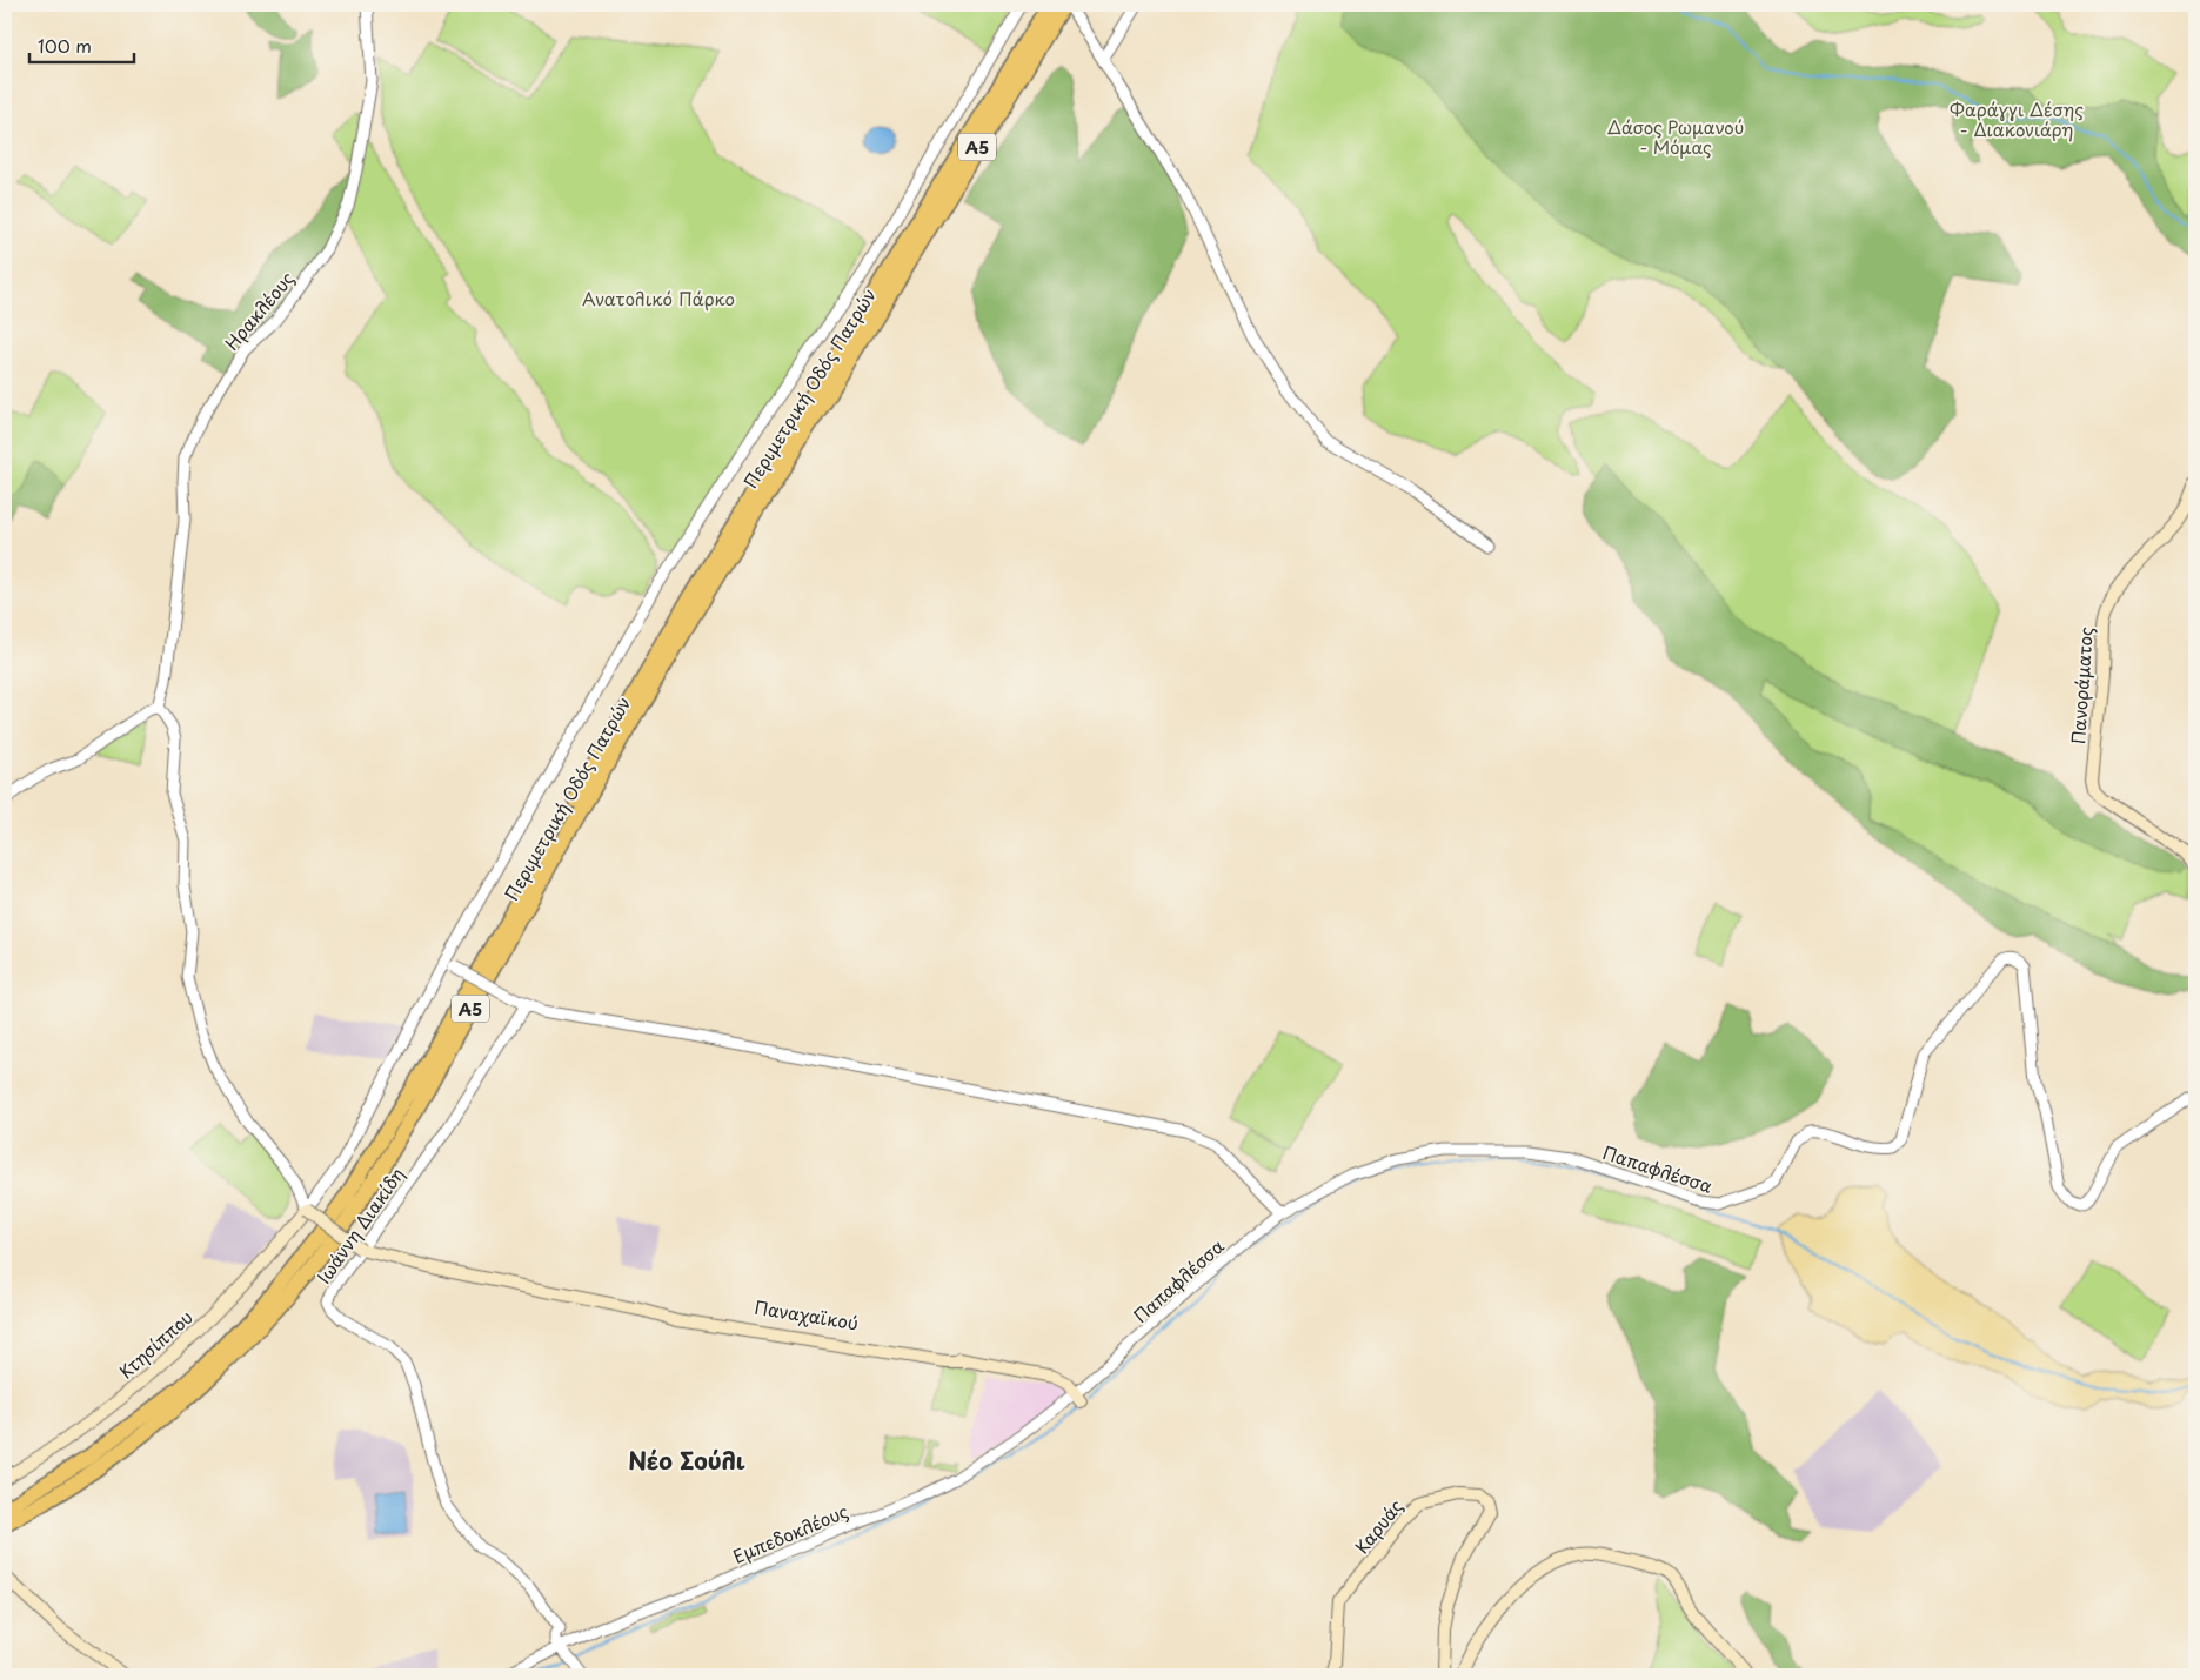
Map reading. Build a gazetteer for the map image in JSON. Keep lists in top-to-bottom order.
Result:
{
  "streets": {
    "highway": ["Α5", "Περιμετρική Οδός Πατρών"],
    "main road": [
      "Πανοράματος",
      "Παναχαϊκού",
      "Κτησίππου",
      "Καρυάς"
    ],
    "street": [
      "Ηρακλέους",
      "Παπαφλέσσα",
      "Ιωάννη Διακίδη",
      "Εμπεδοκλέους"
    ]
  },
  "crossings": [
    ["Παπαφλέσσα", "Παναχαϊκού"],
    ["Παπαφλέσσα", "Εμπεδοκλέους"],
    ["Ιωάννη Διακίδη", "Παναχαϊκού"],
    ["Παναχαϊκού", "Εμπεδοκλέους"]
  ],
  "districts": ["Νέο Σούλι"],
  "parks": ["Φαράγγι Δέσης - Διακονιάρη", "Δάσος Ρωμανού - Μόμας", "Ανατολικό Πάρκο"],
  "scale_bar": "100 m"
}
